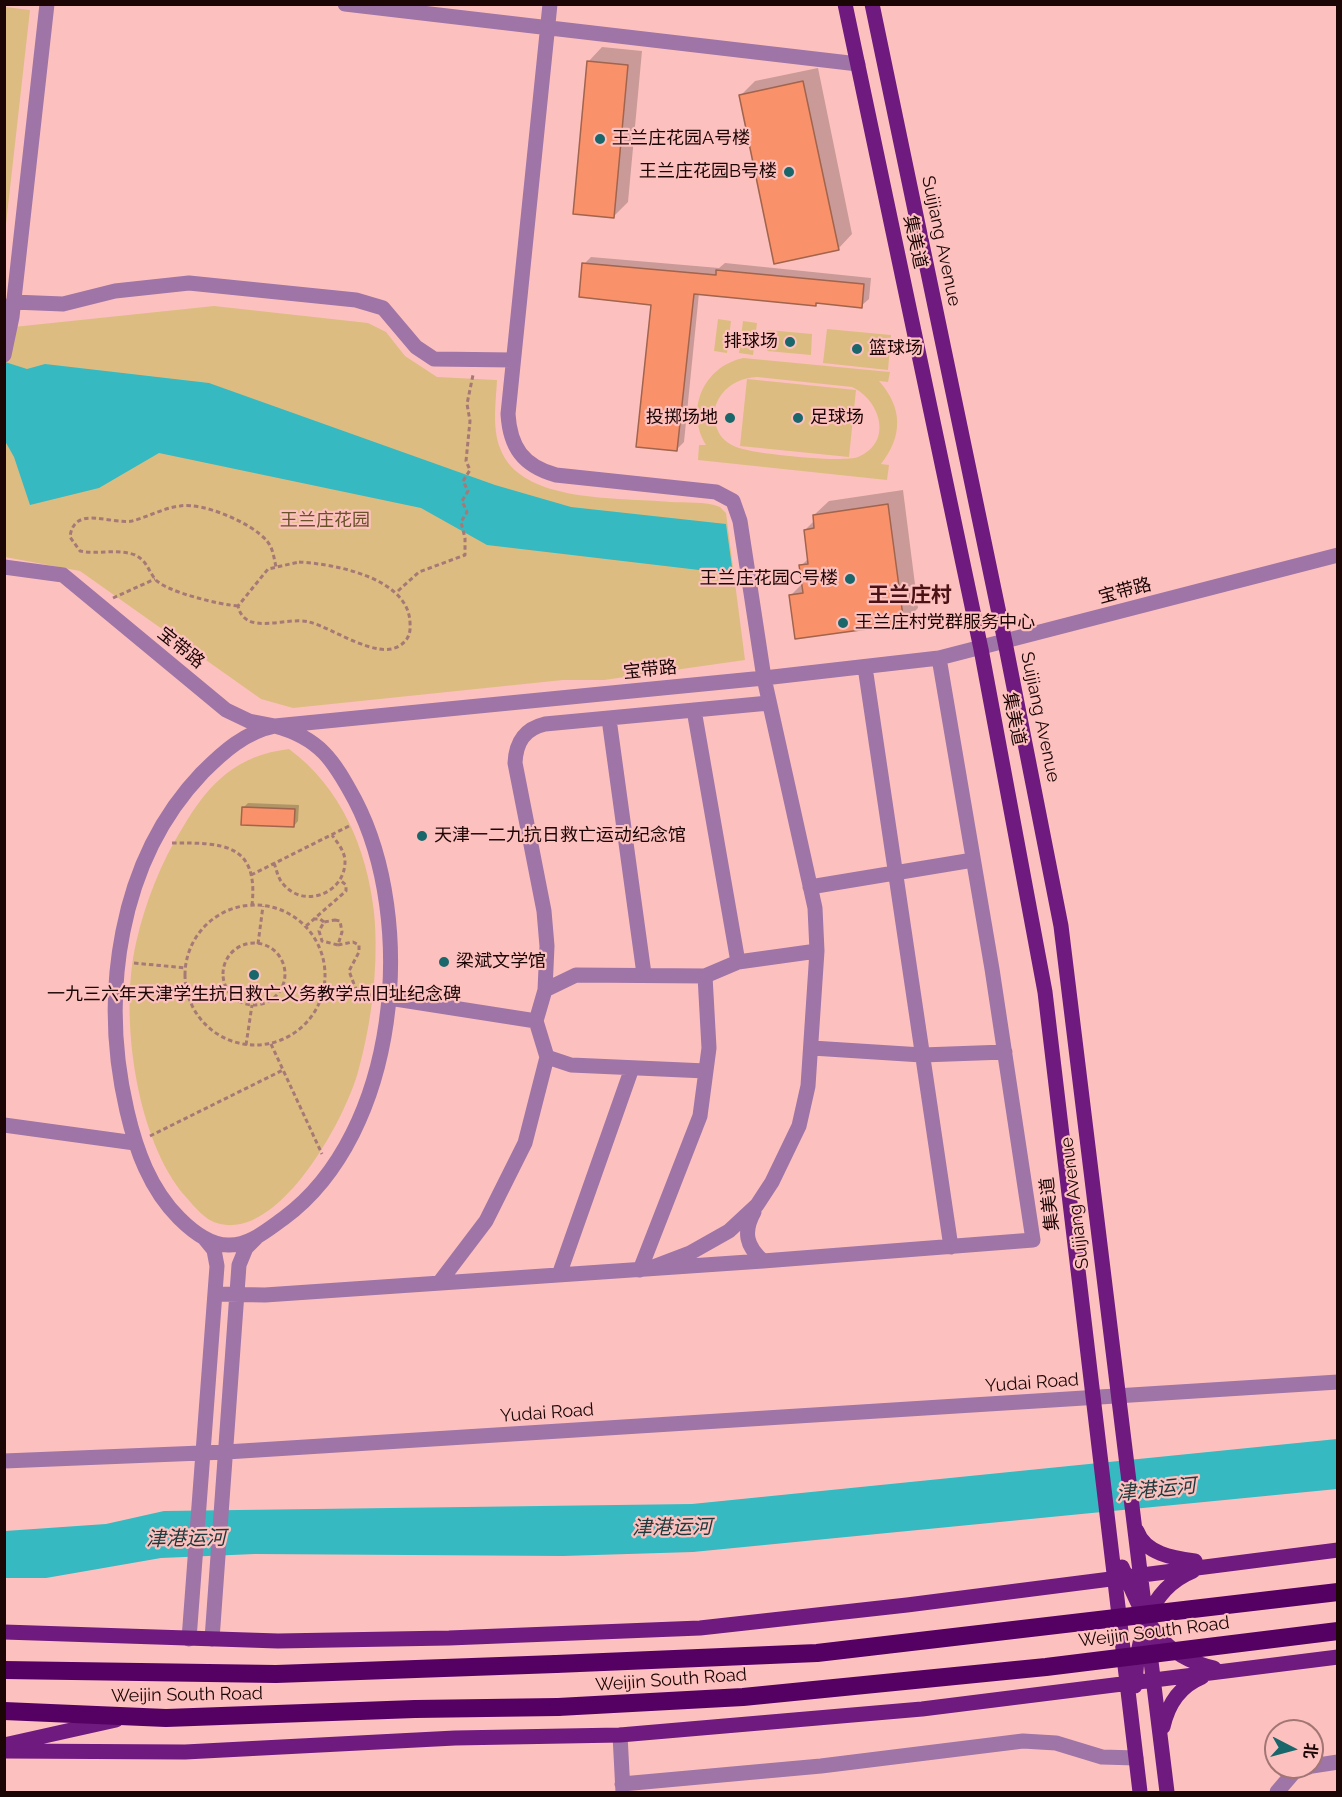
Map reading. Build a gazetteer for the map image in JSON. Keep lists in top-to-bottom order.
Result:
{
  "streets": {
    "highway": ["Weijin South Road"],
    "main road": ["Suijiang Avenue", "集美道"],
    "street": ["宝带路", "Yudai Road"]
  },
  "crossings": [
    ["Suijiang Avenue", "宝带路"],
    ["Suijiang Avenue", "Yudai Road"],
    ["集美道", "宝带路"],
    ["集美道", "Yudai Road"]
  ],
  "districts": ["王兰庄村"],
  "water": ["津港运河"],
  "parks": ["王兰庄花园"],
  "places": [
    "王兰庄花园A号楼",
    "王兰庄花园B号楼",
    "排球场",
    "篮球场",
    "投掷场地",
    "足球场",
    "王兰庄花园C号楼",
    "王兰庄村党群服务中心",
    "天津一二九抗日救亡运动纪念馆",
    "梁斌文学馆",
    "一九三六年天津学生抗日救亡义务教学点旧址纪念碑"
  ],
  "north": "right"
}
